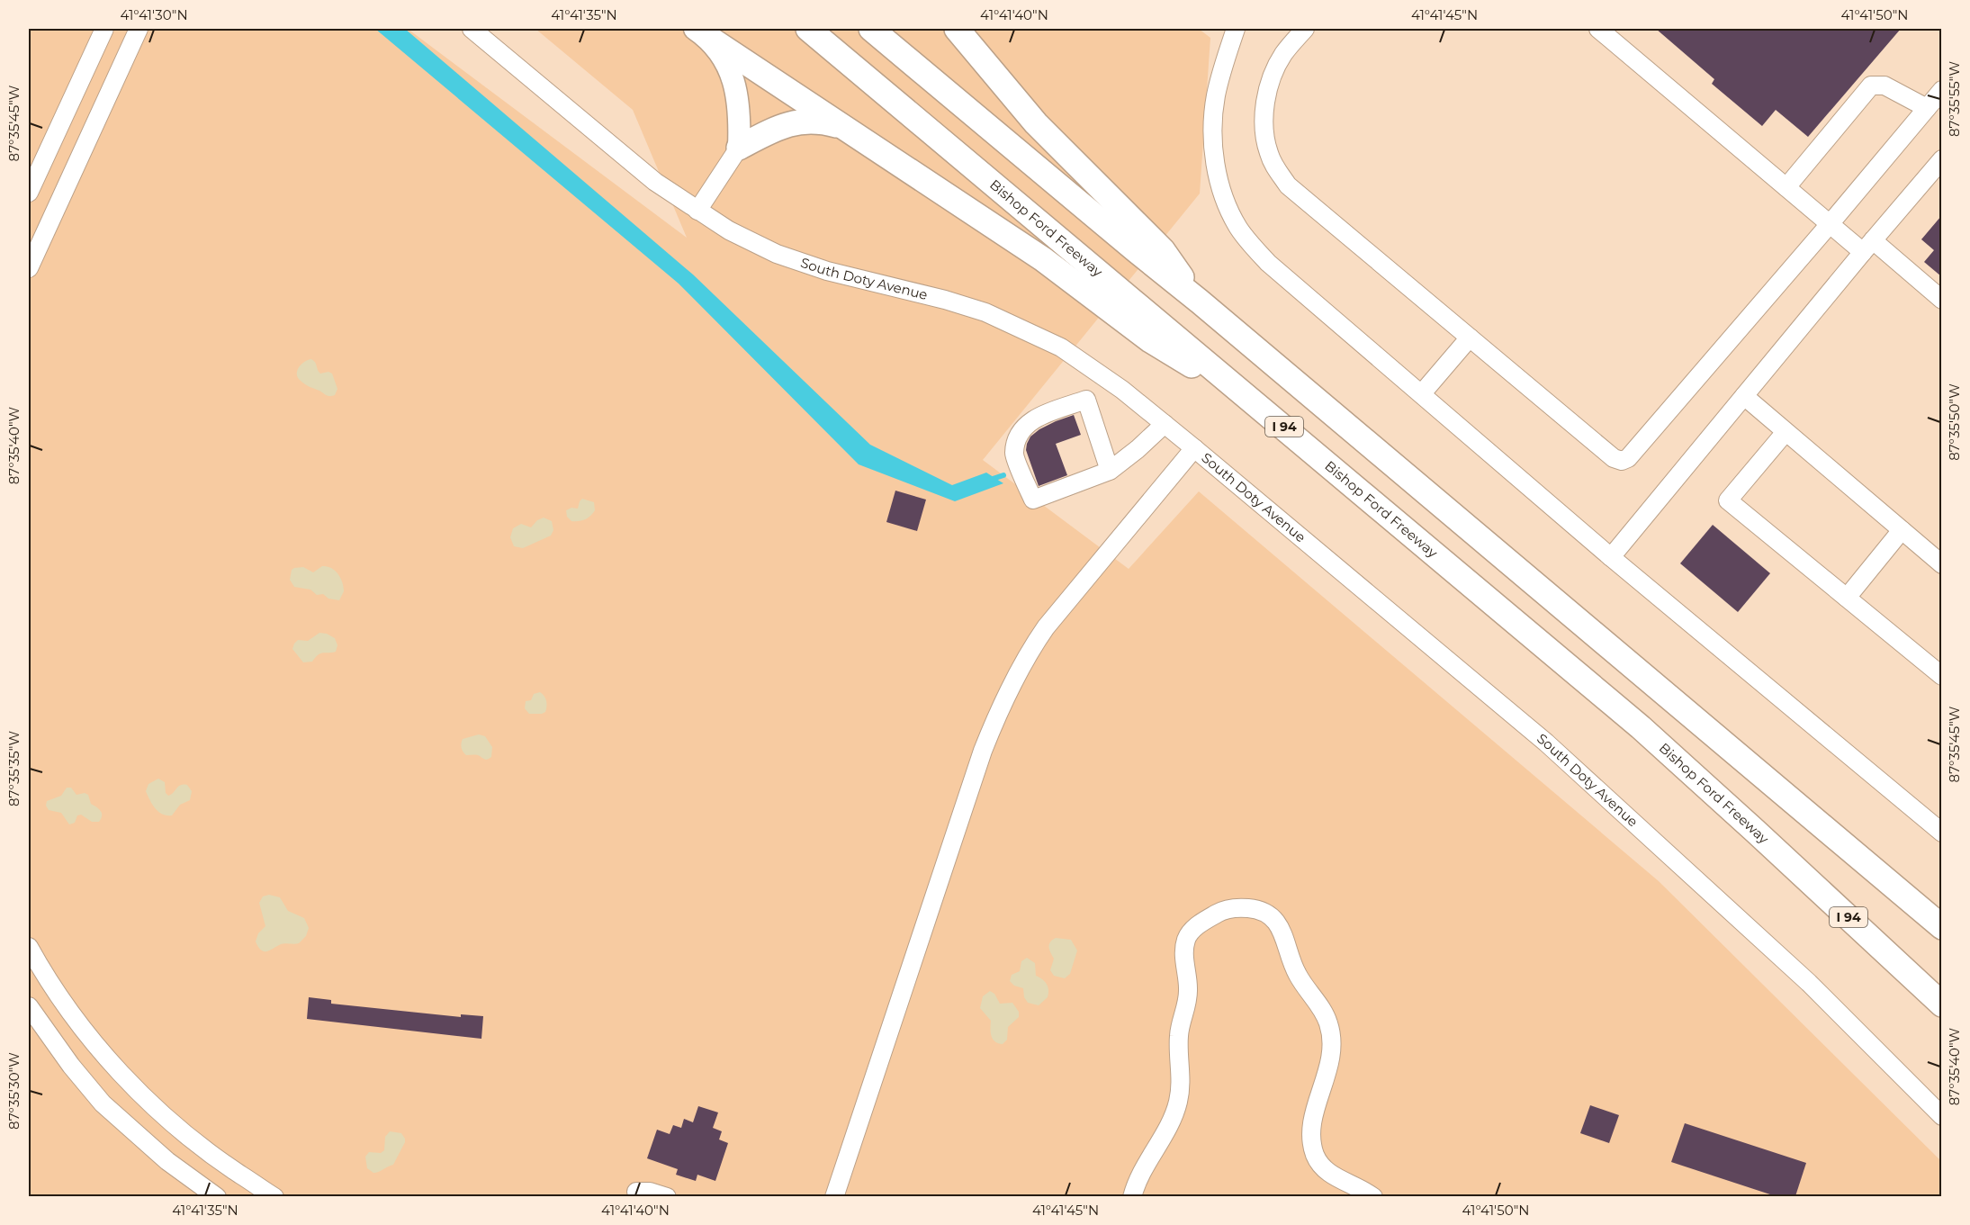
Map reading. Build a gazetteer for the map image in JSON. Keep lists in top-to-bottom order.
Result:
{
  "streets": {
    "highway": ["Bishop Ford Freeway", "I 94"],
    "street": ["South Doty Avenue"]
  },
  "coordinates": [
    "41°41'30\"N",
    "41°41'35\"N",
    "41°41'40\"N",
    "41°41'45\"N",
    "41°41'50\"N",
    "87°35'55\"W",
    "87°35'45\"W",
    "87°35'50\"W",
    "87°35'40\"W",
    "87°35'35\"W",
    "87°35'30\"W"
  ]
}
